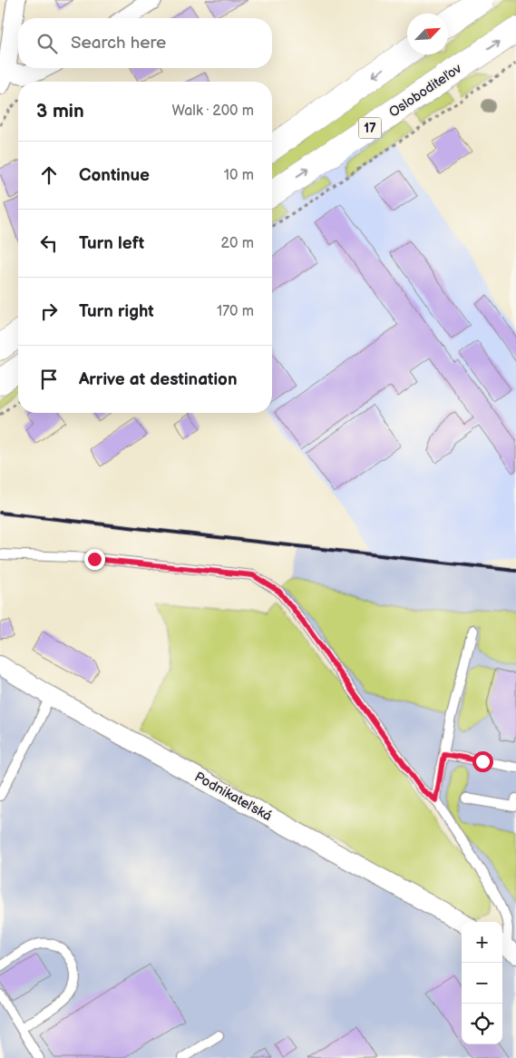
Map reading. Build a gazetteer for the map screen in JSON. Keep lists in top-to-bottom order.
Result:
{
  "streets": {
    "main road": ["Osloboditeľov", "17"],
    "street": ["Podnikateľská"]
  },
  "north": "top right",
  "page": {
    "search": "Search here",
    "heading": ["3 min", "Walk · 200 m"],
    "list": [
      ["Continue", "10 m"],
      ["Turn left", "20 m"],
      ["Turn right", "170 m"],
      "Arrive at destination"
    ],
    "map_buttons": ["+", "−"]
  }
}
